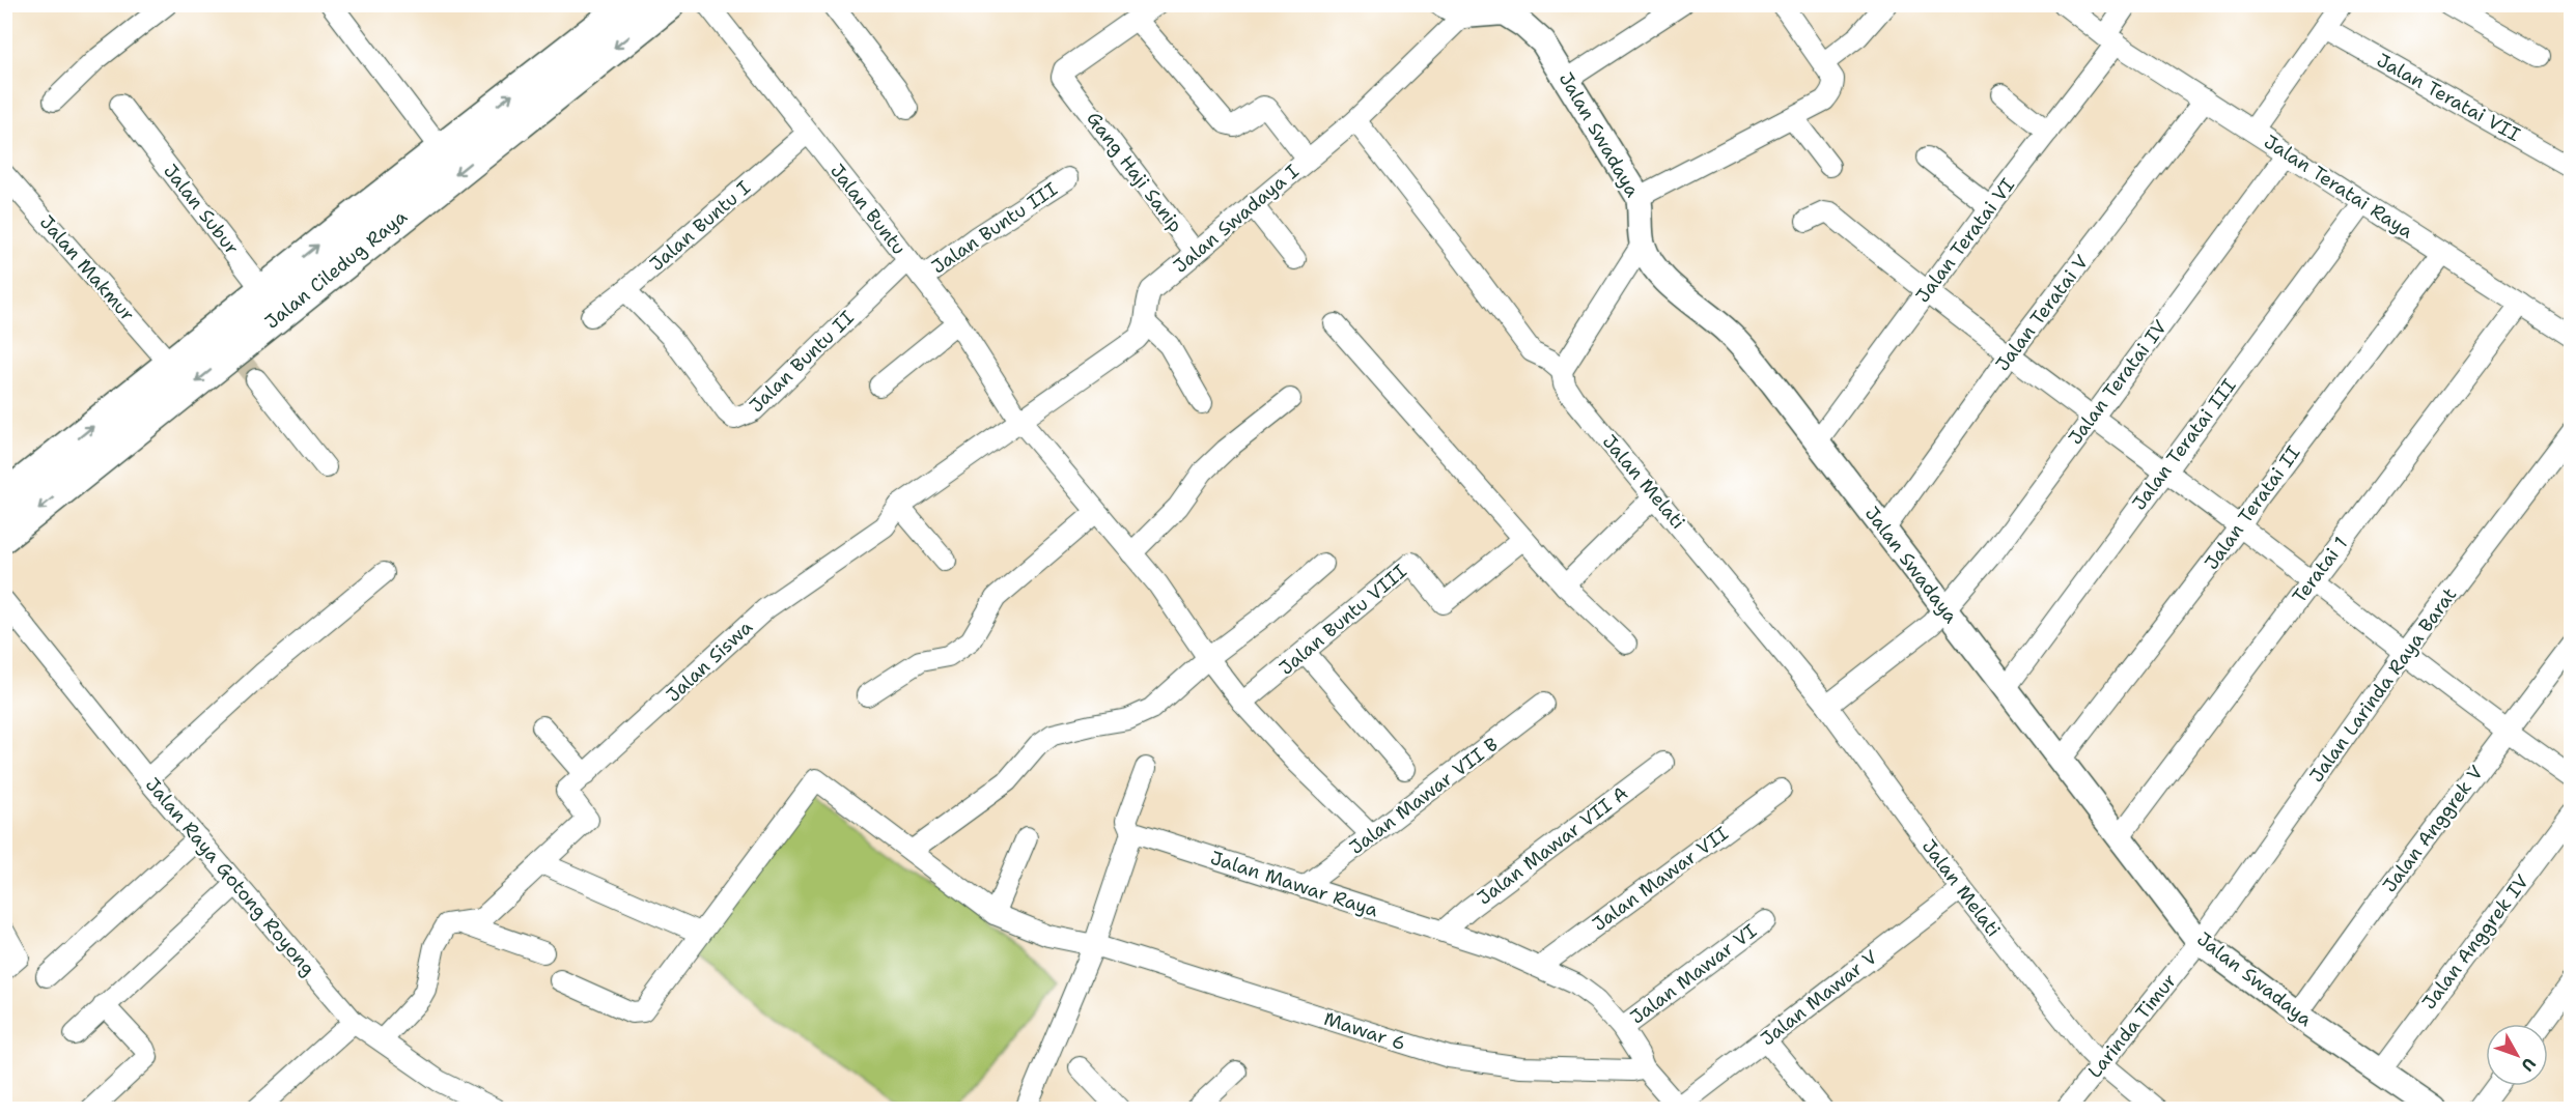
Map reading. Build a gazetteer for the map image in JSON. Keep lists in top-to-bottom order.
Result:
{
  "streets": {
    "main road": ["Jalan Ciledug Raya"],
    "street": [
      "Jalan Teratai VII",
      "Jalan Swadaya",
      "Gang Haji Sanip",
      "Jalan Teratai Raya",
      "Jalan Subur",
      "Jalan Buntu",
      "Jalan Swadaya I",
      "Jalan Buntu I",
      "Jalan Buntu III",
      "Jalan Teratai VI",
      "Jalan Makmur",
      "Jalan Teratai V",
      "Jalan Buntu II",
      "Jalan Teratai IV",
      "Jalan Teratai III",
      "Jalan Melati",
      "Jalan Teratai II",
      "Teratai 1",
      "Jalan Buntu VIII",
      "Jalan Siswa",
      "Jalan Larinda Raya Barat",
      "Jalan Mawar VII B",
      "Jalan Anggrek V",
      "Jalan Mawar VII A",
      "Jalan Raya Gotong Royong",
      "Jalan Mawar VII",
      "Jalan Mawar Raya",
      "Jalan Anggrek IV",
      "Jalan Mawar VI",
      "Jalan Mawar V",
      "Larinda Timur",
      "Mawar 6"
    ]
  },
  "crossings": [
    ["Jalan Swadaya", "Jalan Swadaya I"],
    ["Jalan Swadaya", "Jalan Teratai VI"],
    ["Jalan Swadaya", "Jalan Teratai V"],
    ["Jalan Swadaya", "Jalan Teratai IV"],
    ["Jalan Swadaya", "Jalan Teratai III"],
    ["Jalan Swadaya", "Jalan Teratai II"],
    ["Jalan Swadaya", "Teratai 1"],
    ["Jalan Swadaya", "Jalan Larinda Raya Barat"],
    ["Jalan Swadaya", "Jalan Anggrek V"],
    ["Jalan Swadaya", "Jalan Anggrek IV"],
    ["Jalan Swadaya", "Larinda Timur"],
    ["Gang Haji Sanip", "Jalan Swadaya I"],
    ["Jalan Teratai Raya", "Jalan Teratai VI"],
    ["Jalan Teratai Raya", "Jalan Teratai V"],
    ["Jalan Teratai Raya", "Jalan Teratai IV"],
    ["Jalan Teratai Raya", "Jalan Teratai III"],
    ["Jalan Teratai Raya", "Jalan Teratai II"],
    ["Jalan Teratai Raya", "Teratai 1"],
    ["Jalan Subur", "Jalan Ciledug Raya"],
    ["Jalan Buntu", "Jalan Swadaya I"],
    ["Jalan Buntu", "Jalan Buntu I"],
    ["Jalan Buntu", "Jalan Buntu III"],
    ["Jalan Buntu", "Jalan Buntu II"],
    ["Jalan Buntu", "Jalan Buntu VIII"],
    ["Jalan Buntu", "Jalan Siswa"],
    ["Jalan Buntu", "Jalan Mawar VII B"],
    ["Jalan Swadaya I", "Jalan Siswa"],
    ["Jalan Buntu I", "Jalan Buntu II"],
    ["Jalan Makmur", "Jalan Ciledug Raya"],
    ["Jalan Melati", "Jalan Mawar V"],
    ["Jalan Melati", "Larinda Timur"],
    ["Jalan Siswa", "Jalan Raya Gotong Royong"],
    ["Jalan Larinda Raya Barat", "Larinda Timur"],
    ["Jalan Mawar VII B", "Jalan Mawar Raya"],
    ["Jalan Mawar VII A", "Jalan Mawar Raya"],
    ["Jalan Mawar VII", "Jalan Mawar Raya"],
    ["Jalan Mawar Raya", "Jalan Mawar VI"],
    ["Jalan Mawar Raya", "Jalan Mawar V"],
    ["Jalan Mawar Raya", "Mawar 6"]
  ],
  "north": "bottom right"
}
